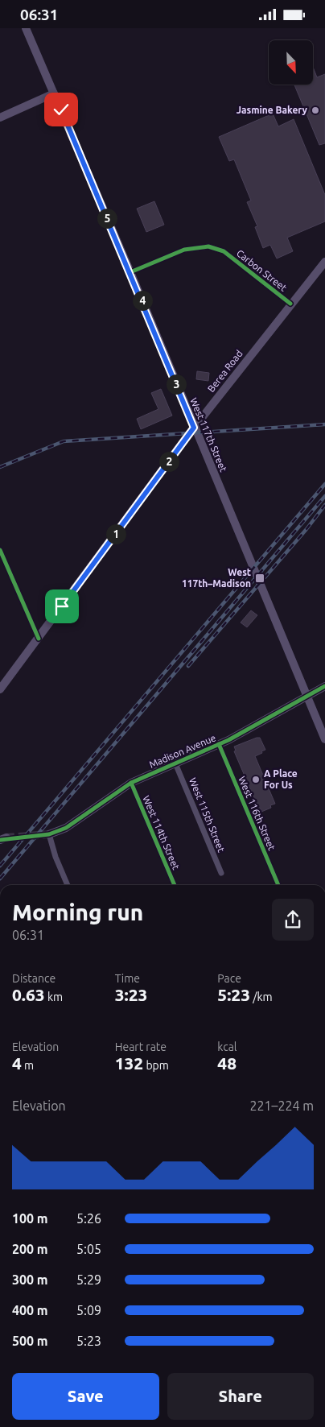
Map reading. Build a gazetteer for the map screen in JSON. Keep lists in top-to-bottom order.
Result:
{
  "streets": {
    "main road": ["Berea Road", "West 117th Street", "Madison Avenue"],
    "street": [
      "Carbon Street",
      "West 116th Street",
      "West 115th Street",
      "West 114th Street"
    ]
  },
  "crossings": [
    ["Carbon Street", "Berea Road"],
    ["Carbon Street", "West 117th Street"],
    ["Berea Road", "West 117th Street"],
    ["West 117th Street", "Madison Avenue"],
    ["Madison Avenue", "West 116th Street"],
    ["Madison Avenue", "West 115th Street"],
    ["Madison Avenue", "West 114th Street"]
  ],
  "places": {
    "other": ["Jasmine Bakery", "A Place For Us"],
    "transit": ["West 117th–Madison"]
  },
  "north": "bottom right",
  "page": {
    "status": "06:31",
    "pins": [
      "5",
      "4",
      "3",
      "2",
      "1"
    ],
    "heading": ["Morning run", "06:31"],
    "stats": [
      ["Distance", "0.63 km"],
      ["Time", "3:23"],
      ["Pace", "5:23 /km"],
      ["Elevation", "4 m"],
      ["Heart rate", "132 bpm"],
      ["kcal", "48"]
    ],
    "chart": ["Elevation", "221–224 m"],
    "list": [
      {
        "name": "100 m",
        "note": "5:26"
      },
      {
        "name": "200 m",
        "note": "5:05"
      },
      {
        "name": "300 m",
        "note": "5:29"
      },
      {
        "name": "400 m",
        "note": "5:09"
      },
      {
        "name": "500 m",
        "note": "5:23"
      }
    ],
    "buttons": ["Save", "Share"]
  }
}
